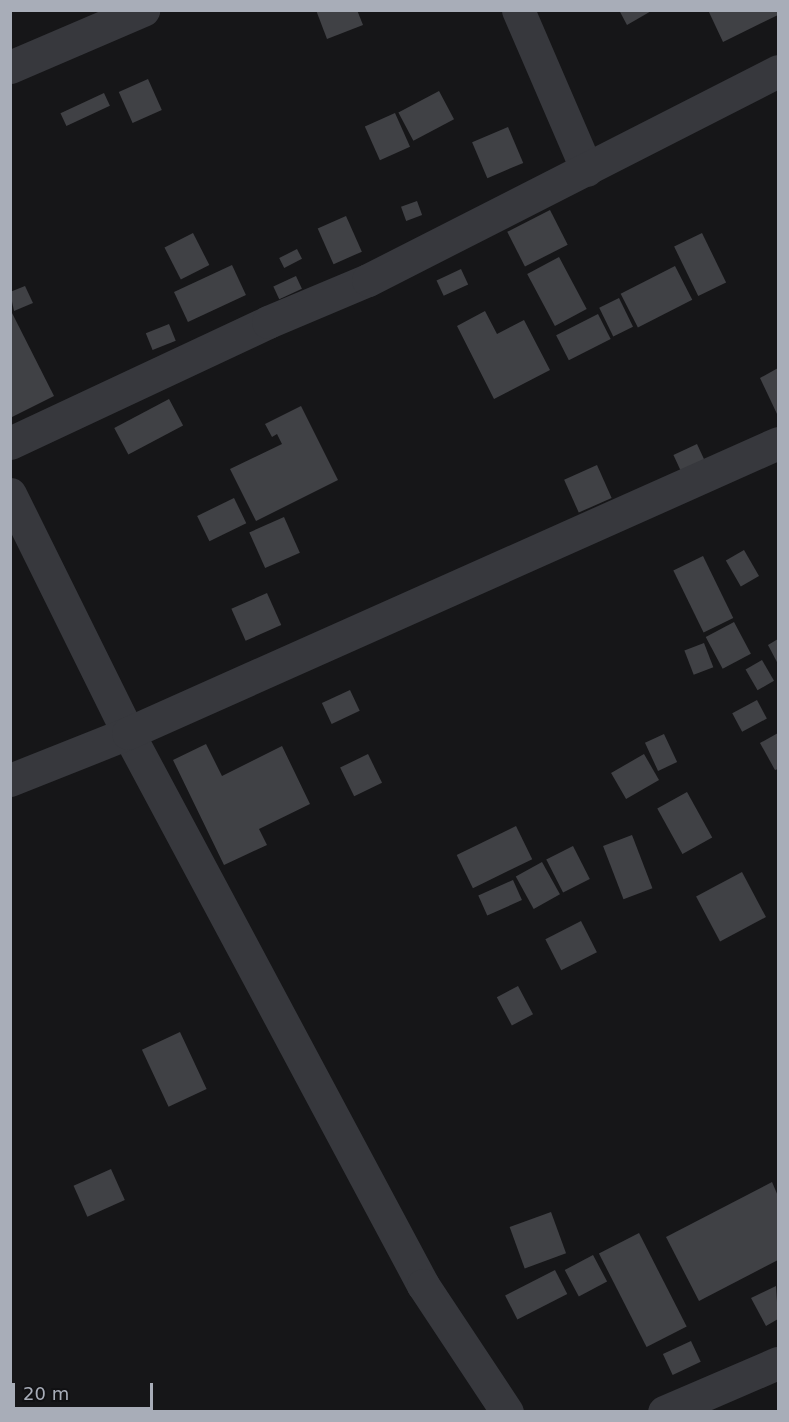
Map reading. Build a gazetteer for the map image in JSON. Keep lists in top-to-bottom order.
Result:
{
  "scale_bar": "20 m"
}
